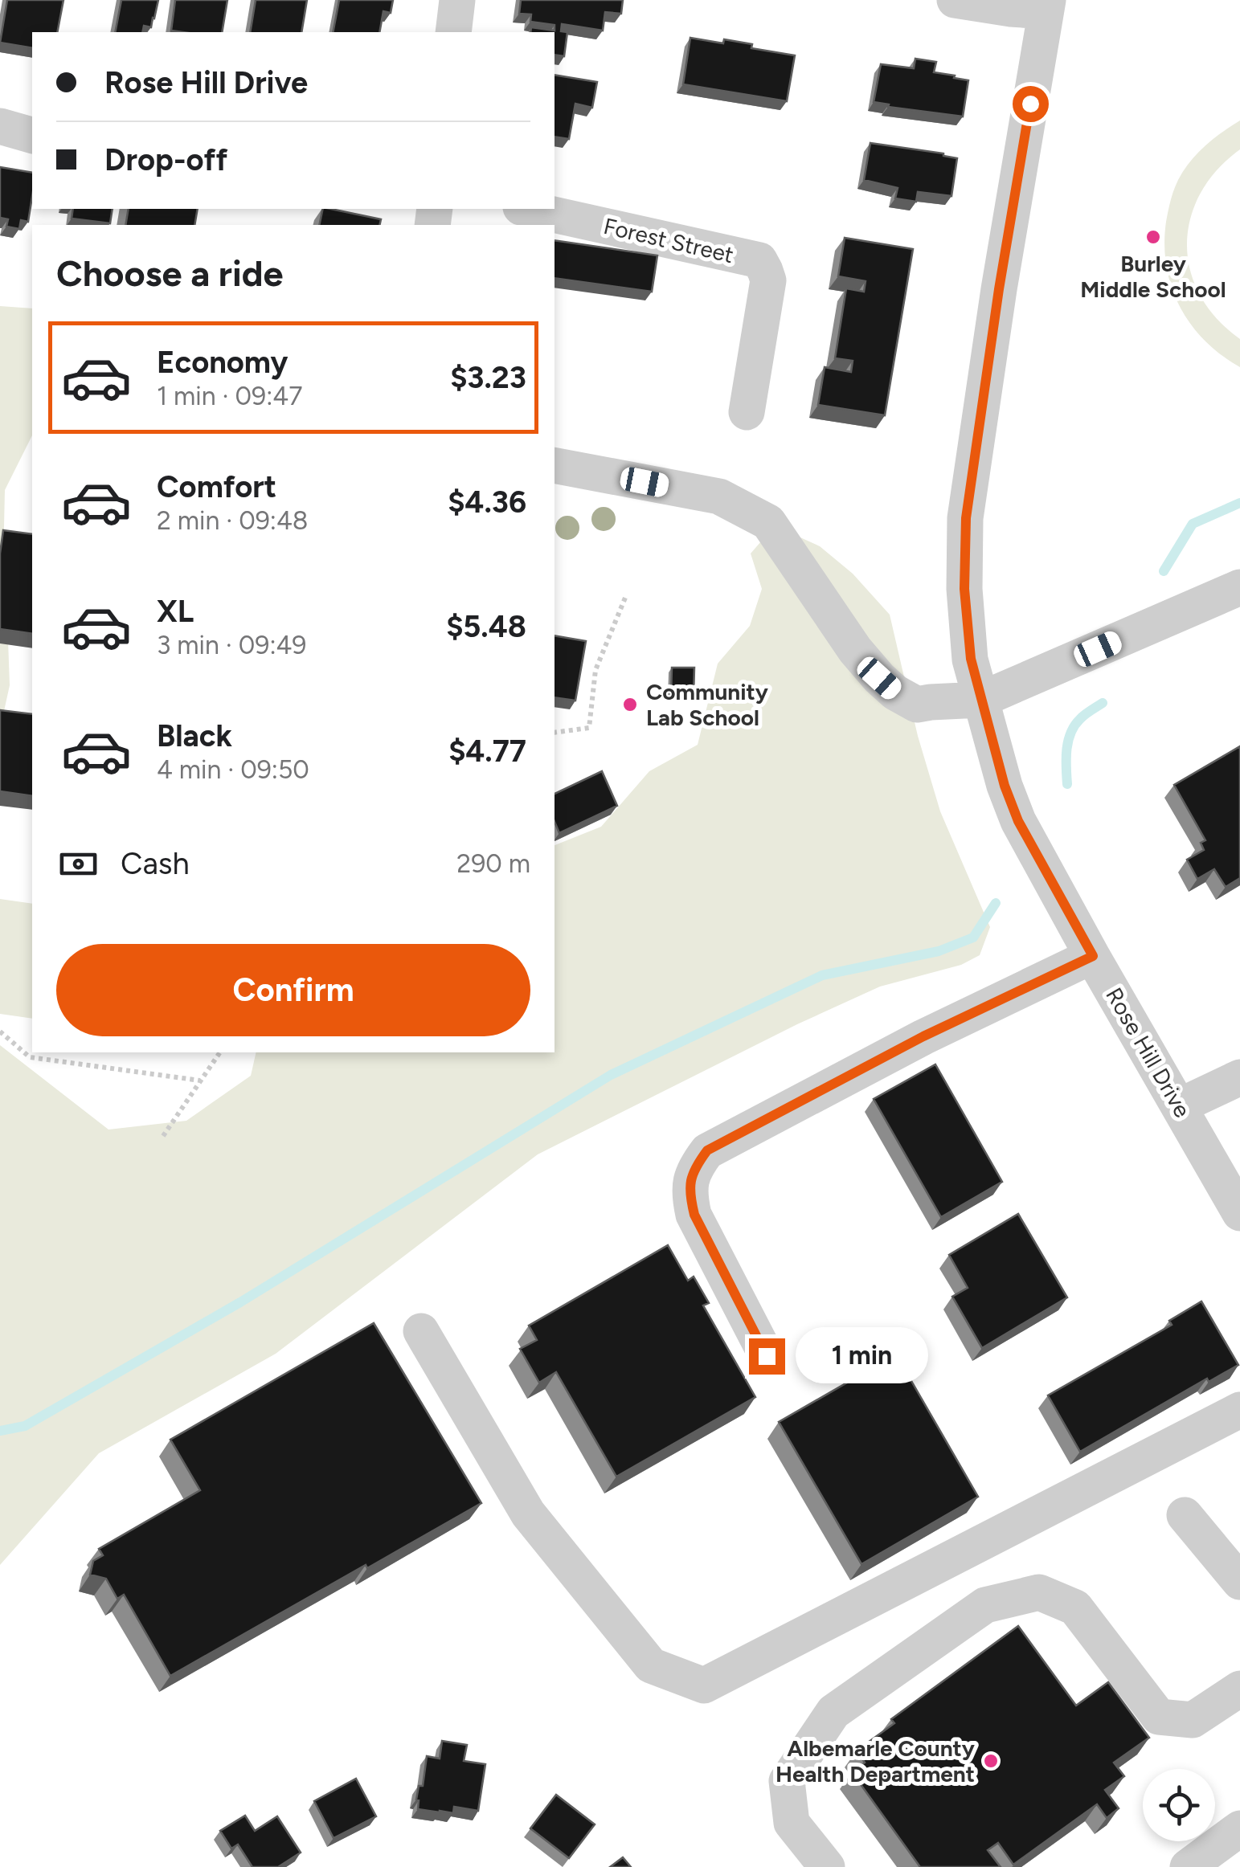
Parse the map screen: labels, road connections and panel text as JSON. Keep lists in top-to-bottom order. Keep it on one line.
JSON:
{"streets":{"street":["Forest Street","Rose Hill Drive"]},"places":["Burley Middle School","Community Lab School","Albemarle County Health Department"],"page":{"banner":["Rose Hill Drive","Drop-off"],"heading":"Choose a ride","list":[{"name":"Economy","note":"1 min · 09:47","value":"$3.23"},{"name":"Comfort","note":"2 min · 09:48","value":"$4.36"},{"name":"XL","note":"3 min · 09:49","value":"$5.48"},{"name":"Black","note":"4 min · 09:50","value":"$4.77"}],"pay":["Cash","290 m"],"buttons":"Confirm","bubble":"1 min"}}
